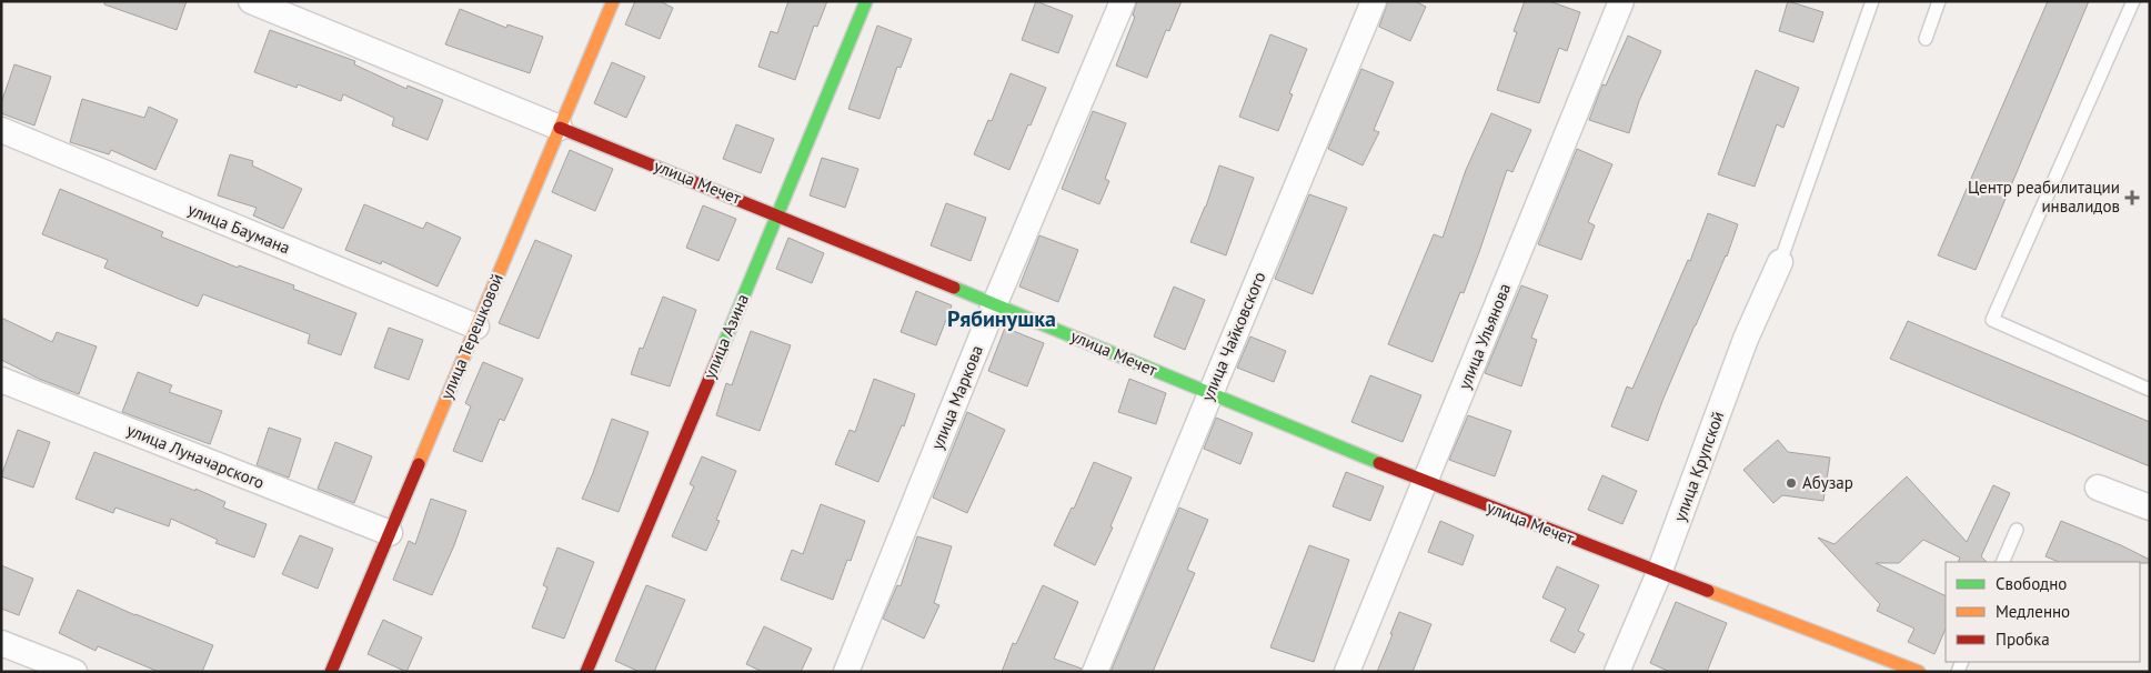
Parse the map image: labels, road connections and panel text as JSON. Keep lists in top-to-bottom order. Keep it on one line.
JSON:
{"streets":{"street":["улица Мечет","улица Баумана","улица Терешковой","улица Азина","улица Чайковского","улица Ульянова","улица Маркова","улица Луначарского","улица Крупской"]},"crossings":[["улица Мечет","улица Терешковой"],["улица Мечет","улица Азина"],["улица Мечет","улица Чайковского"],["улица Мечет","улица Ульянова"],["улица Мечет","улица Маркова"],["улица Мечет","улица Крупской"],["улица Баумана","улица Терешковой"],["улица Терешковой","улица Луначарского"]],"districts":["Рябинушка"],"places":{"health":["Центр реабилитации инвалидов"],"other":["Абузар"]},"legend":["Свободно","Медленно","Пробка"]}
